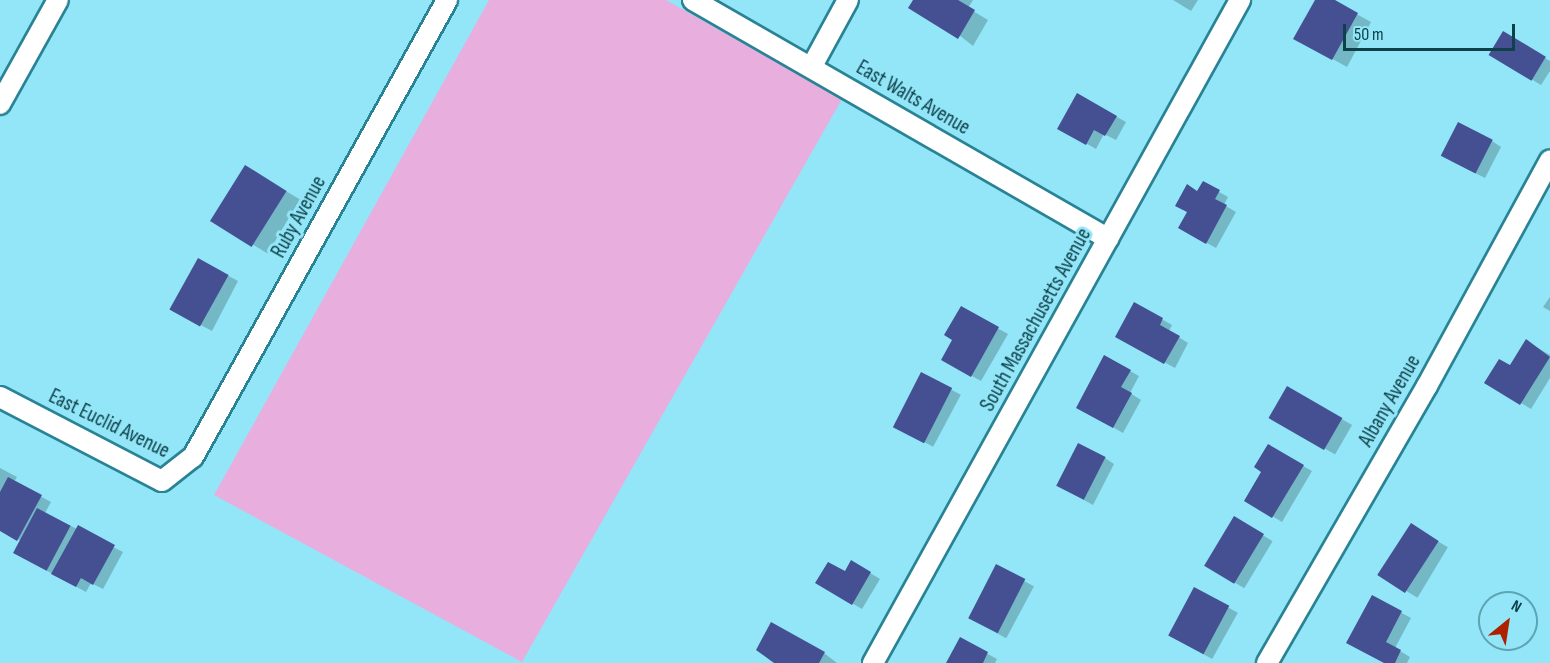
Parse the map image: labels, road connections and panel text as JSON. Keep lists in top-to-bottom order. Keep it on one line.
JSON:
{"streets":{"street":["East Walts Avenue","Ruby Avenue","South Massachusetts Avenue","Albany Avenue","East Euclid Avenue"]},"crossings":[["East Walts Avenue","South Massachusetts Avenue"],["Ruby Avenue","East Euclid Avenue"]],"scale_bar":"50 m","north":"top right"}
